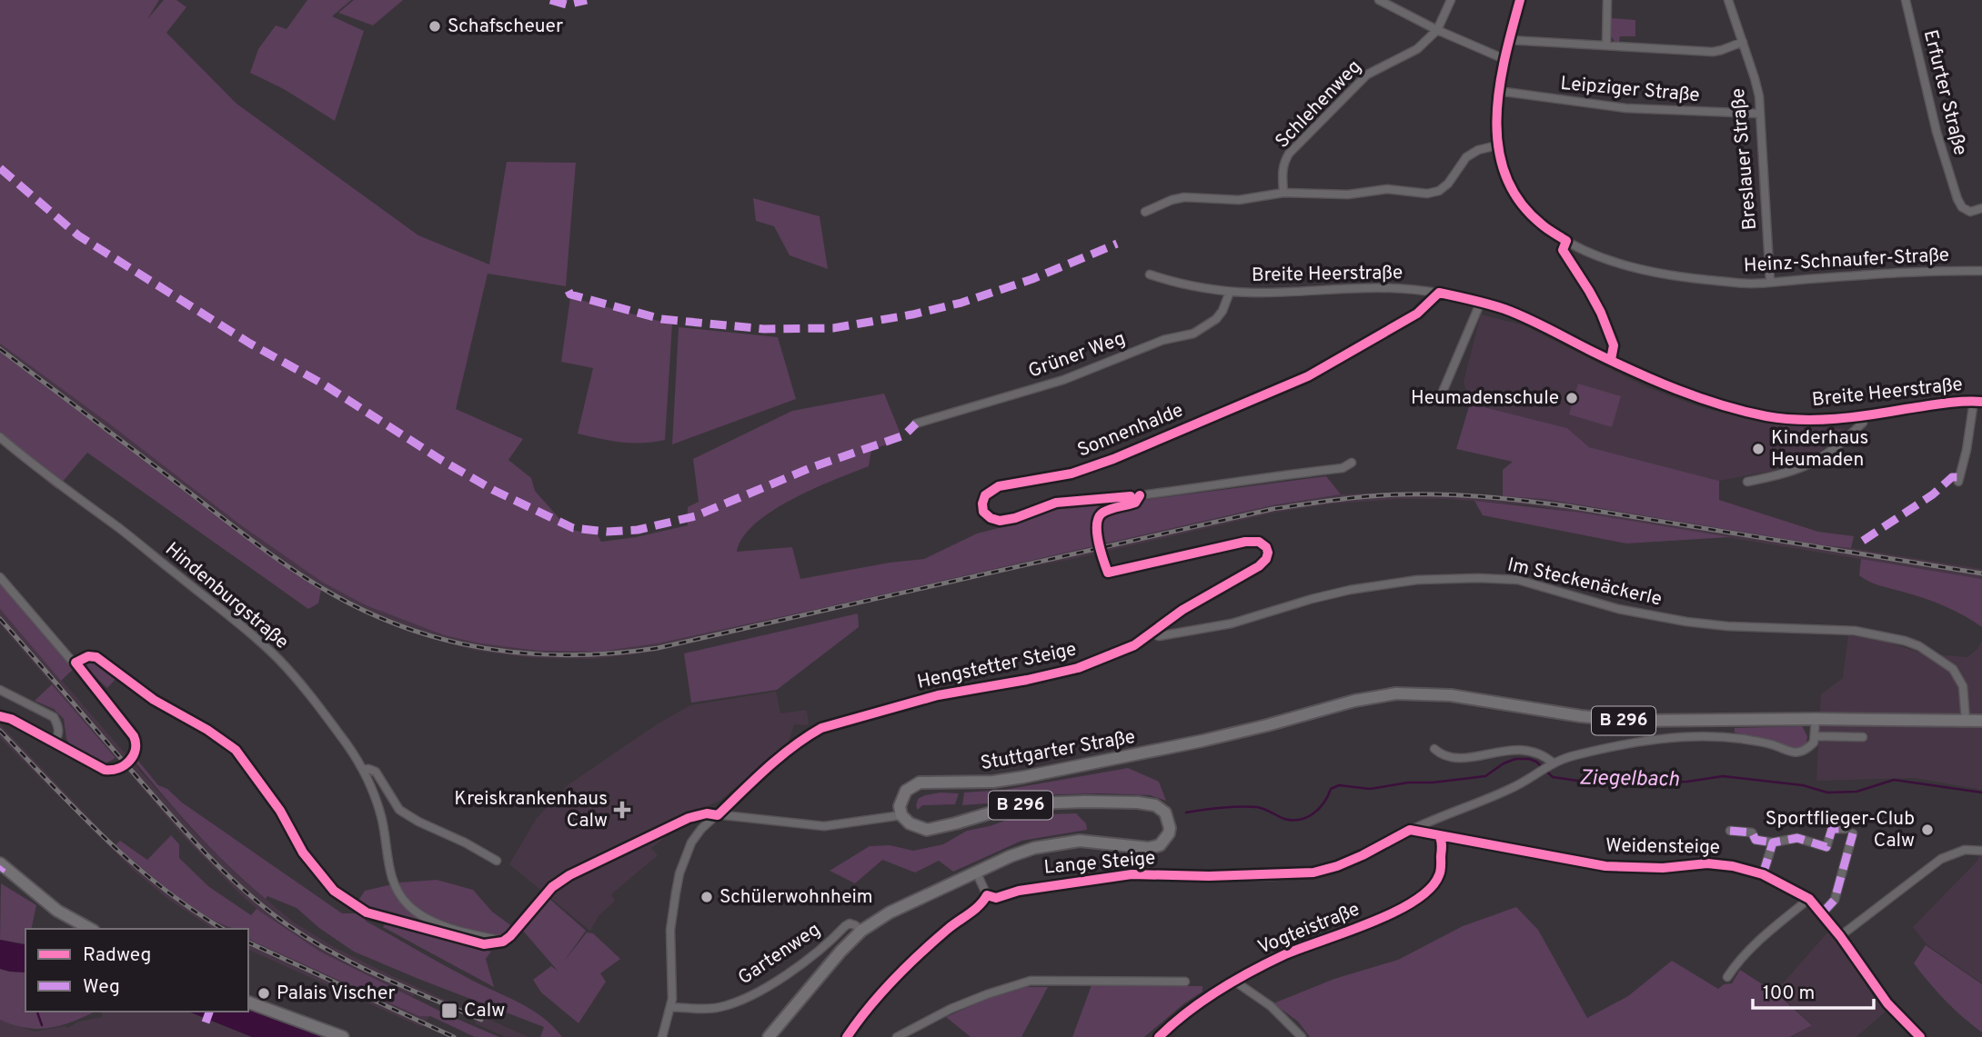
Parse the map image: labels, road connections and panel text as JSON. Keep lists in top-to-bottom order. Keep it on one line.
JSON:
{"streets":{"main road":["B 296","Stuttgarter Straße"],"street":["Leipziger Straße","Erfurter Straße","Schlehenweg","Breslauer Straße","Heinz-Schnaufer-Straße","Breite Heerstraße","Grüner Weg","Sonnenhalde","Im Steckenäckerle","Hindenburgstraße","Hengstetter Steige","Weidensteige","Lange Steige","Vogteistraße","Gartenweg"]},"crossings":[["Leipziger Straße","Breslauer Straße"],["Leipziger Straße","Heinz-Schnaufer-Straße"],["Breslauer Straße","Heinz-Schnaufer-Straße"],["Breite Heerstraße","Grüner Weg"],["Breite Heerstraße","Sonnenhalde"],["Im Steckenäckerle","Hengstetter Steige"],["Im Steckenäckerle","Stuttgarter Straße"],["Hengstetter Steige","Gartenweg"],["B 296","Stuttgarter Straße"],["B 296","Gartenweg"],["Weidensteige","Lange Steige"],["Weidensteige","Vogteistraße"]],"water":["Ziegelbach"],"places":{"other":["Schafscheuer","Heumadenschule","Kinderhaus Heumaden","Sportflieger-Club Calw","Schülerwohnheim","Palais Vischer"],"health":["Kreiskrankenhaus Calw"],"transit":["Calw"]},"legend":["Radweg","Weg"],"scale_bar":"100 m"}
